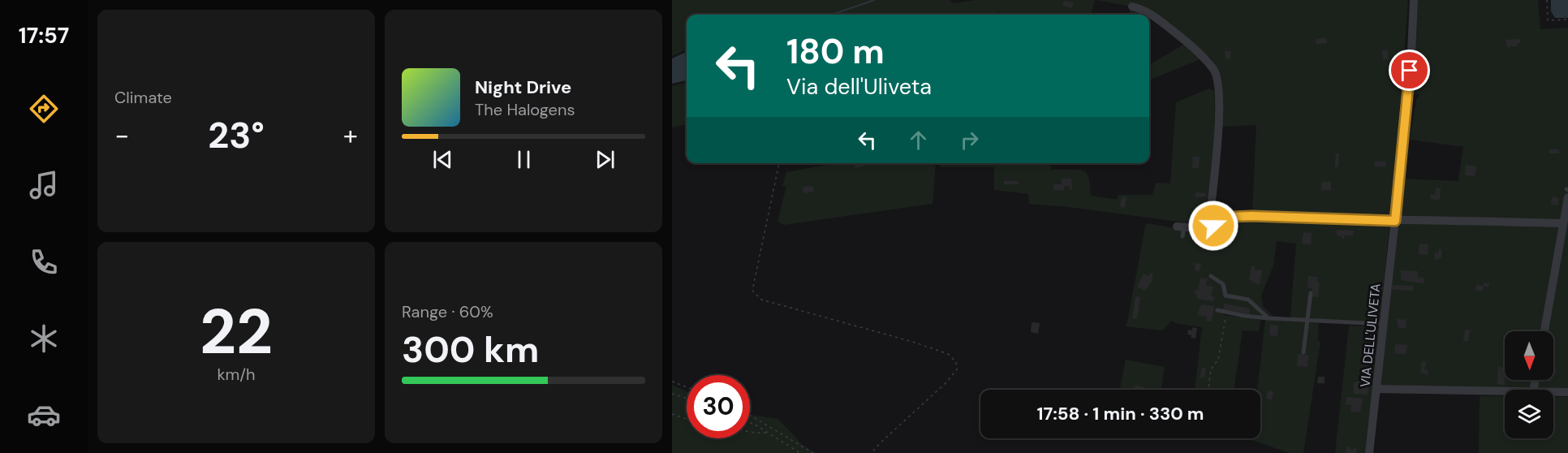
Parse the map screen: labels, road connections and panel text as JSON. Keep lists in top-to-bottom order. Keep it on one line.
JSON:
{"streets":{"street":["VIA DELL'ULIVETA"]},"north":"bottom","page":{"tabs":"17:57","tile":["Climate",["22","km/h"],["Range · 60%","300 km"]],"turn":["180 m","Via dell'Uliveta"],"song":["Night Drive","The Halogens"],"heat":["−","23°","+"],"limit":"30","trip":"17:58 · 1 min · 330 m"}}
